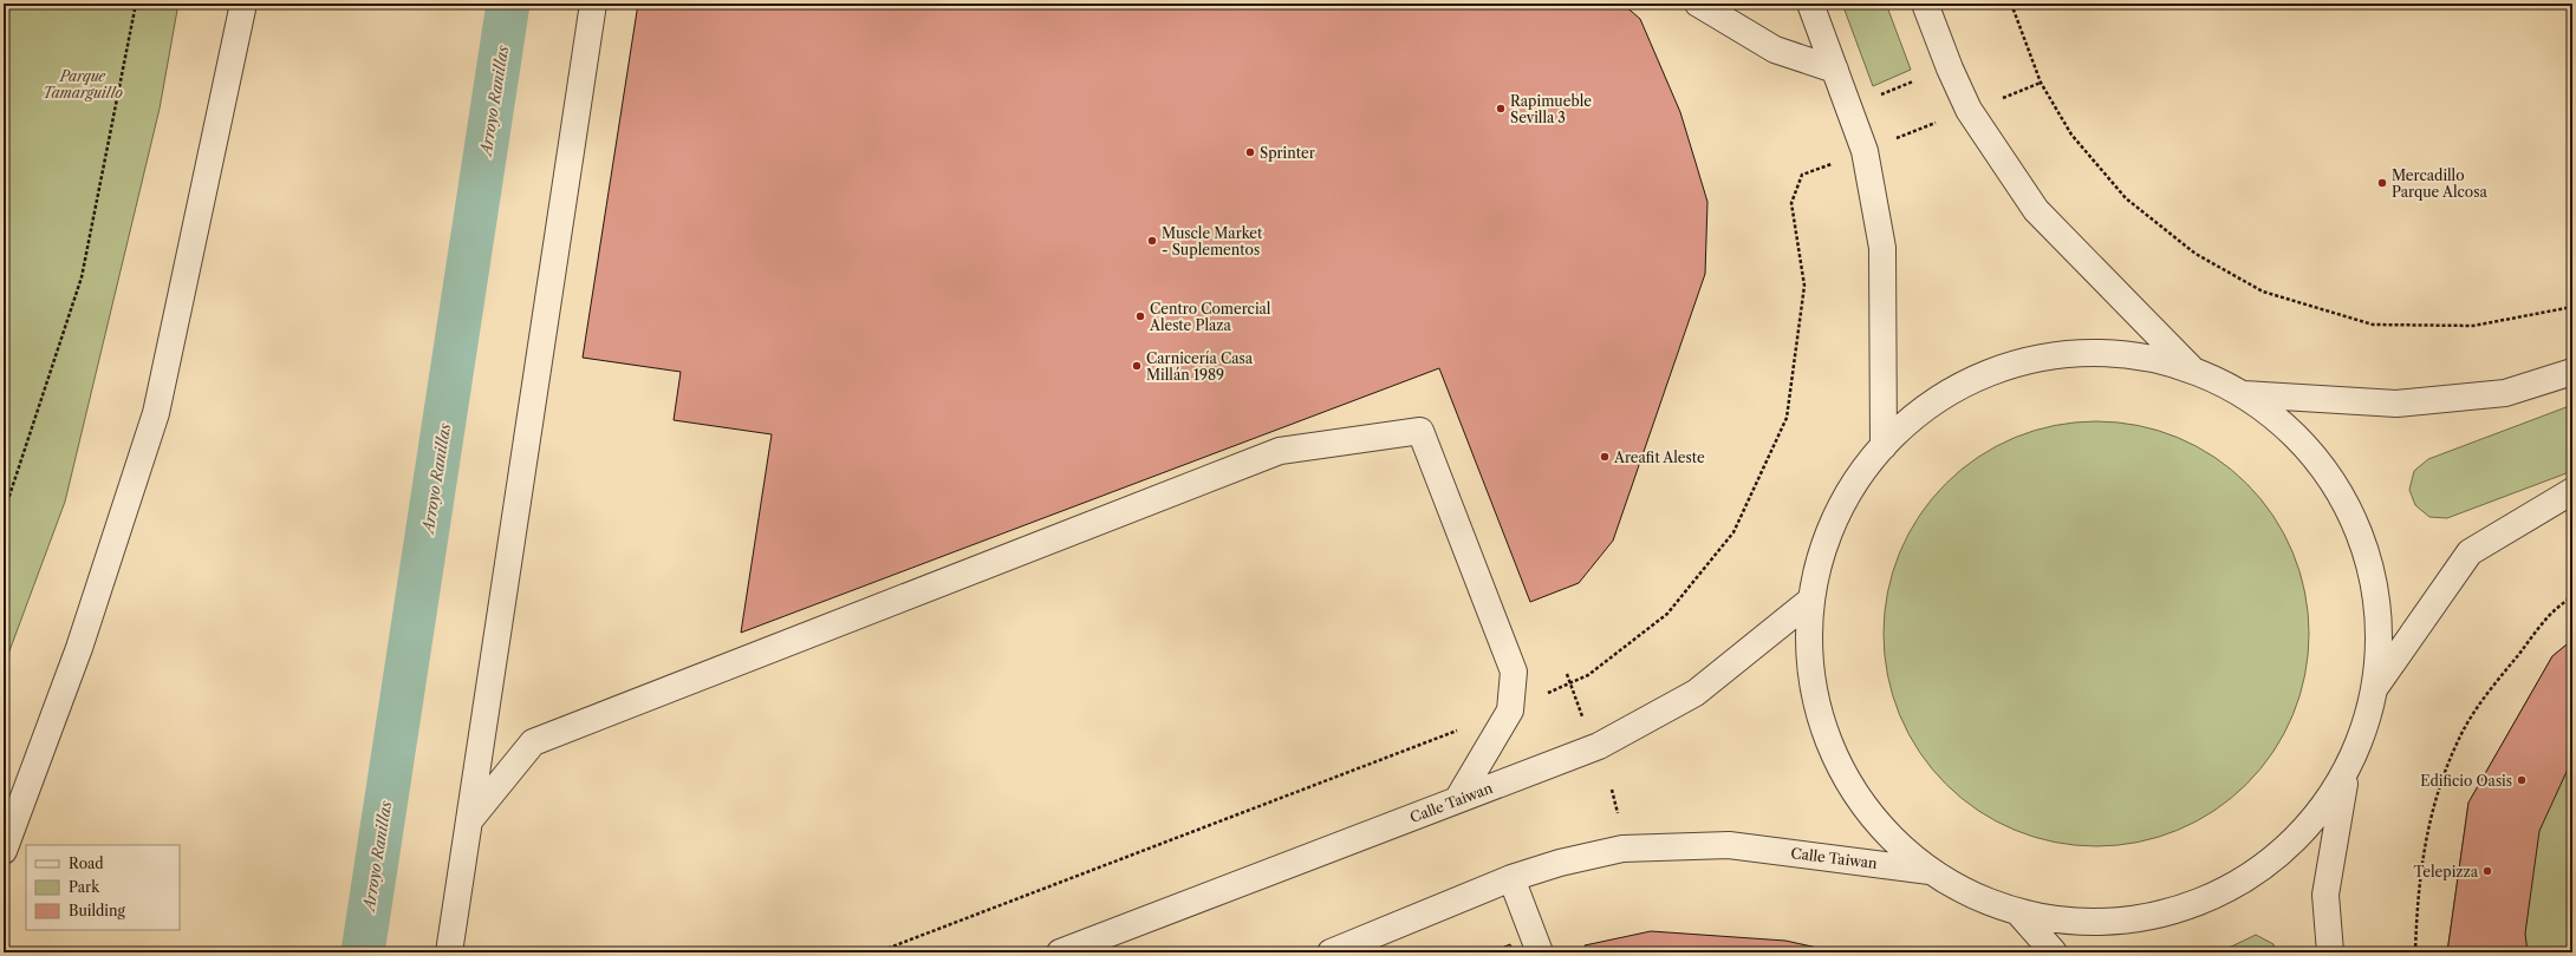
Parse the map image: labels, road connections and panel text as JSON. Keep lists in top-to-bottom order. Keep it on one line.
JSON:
{"streets":{"street":["Calle Taiwan"]},"water":["Arroyo Ranillas"],"parks":["Parque Tamarguillo"],"places":["Rapimueble Sevilla 3","Sprinter","Mercadillo Parque Alcosa","Muscle Market - Suplementos","Centro Comercial Aleste Plaza","Carnicería Casa Millán 1989","Areafit Aleste","Edificio Oasis","Telepizza"],"legend":["Road","Park","Building"]}
